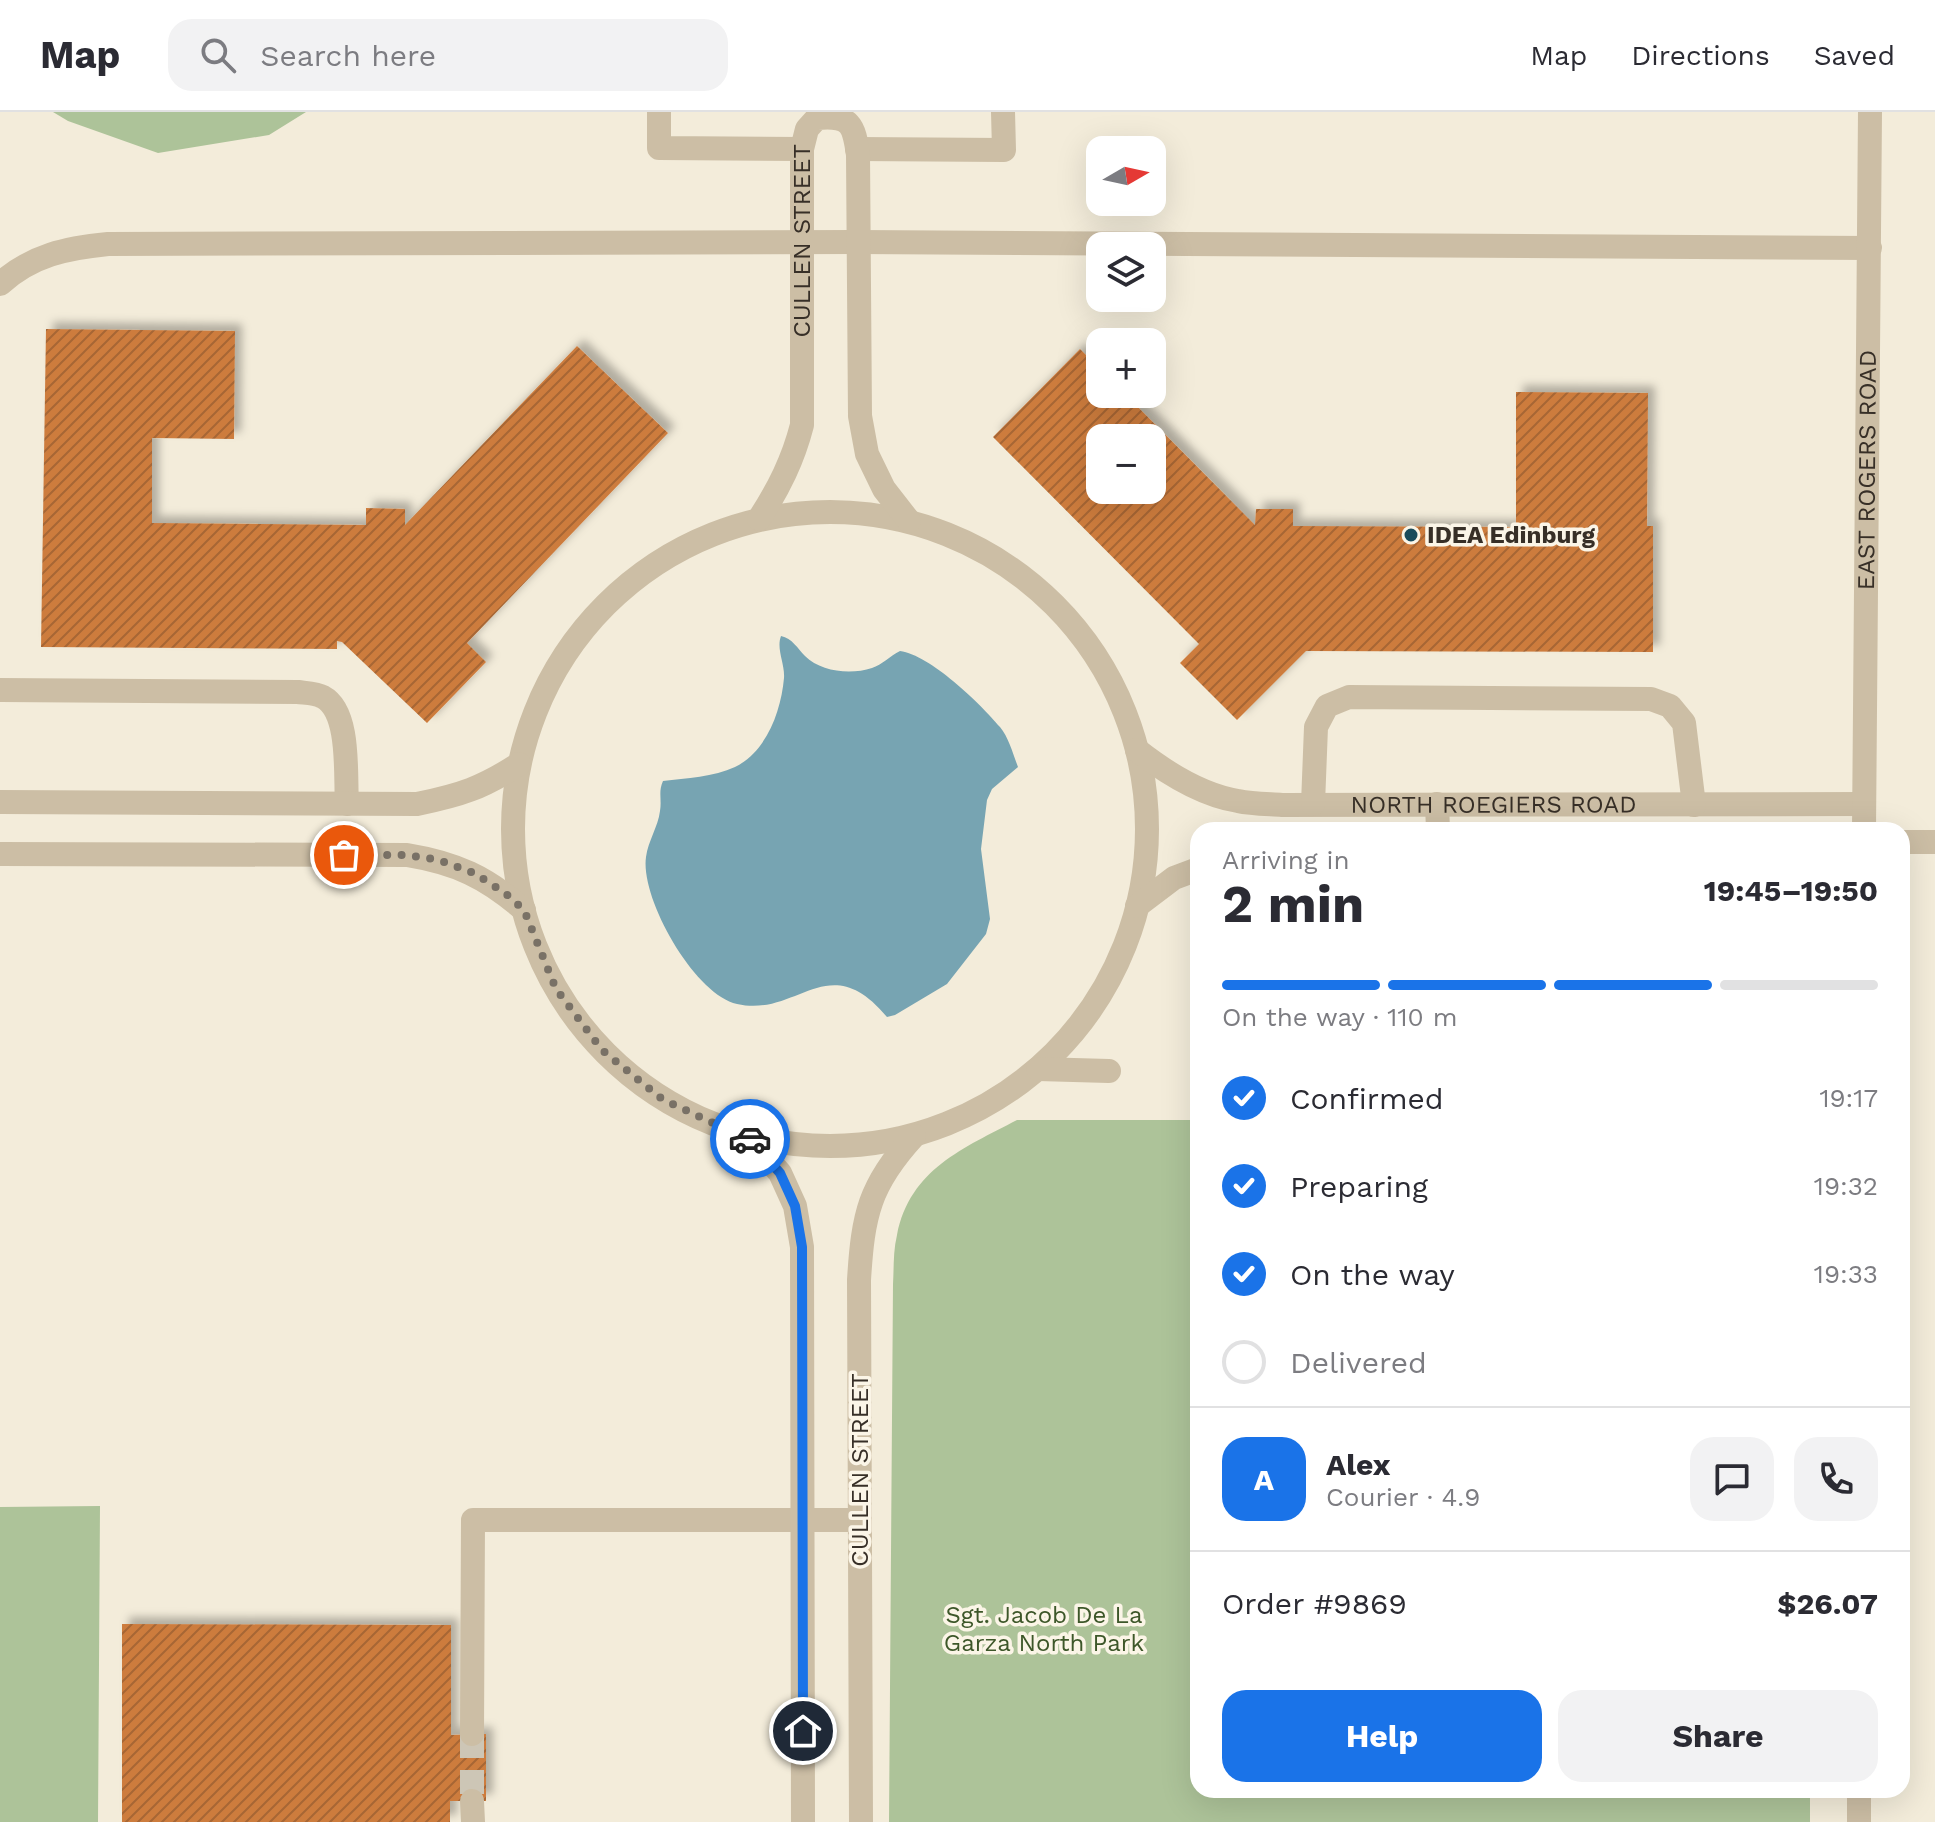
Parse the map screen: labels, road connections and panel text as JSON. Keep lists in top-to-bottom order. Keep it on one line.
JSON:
{"streets":{"street":["CULLEN STREET","EAST ROGERS ROAD","NORTH ROEGIERS ROAD"]},"crossings":[["EAST ROGERS ROAD","NORTH ROEGIERS ROAD"]],"parks":["Sgt. Jacob De La Garza North Park"],"places":["IDEA Edinburg"],"north":"right","page":{"header":"Map","search":"Search here","nav":["Map","Directions","Saved"],"map_buttons":["+","−"],"heading":["2 min","Arriving in","19:45–19:50"],"panel":["Alex","Courier · 4.9","Order #9869","$26.07"],"bar":"On the way · 110 m","list":[["Confirmed","19:17"],["Preparing","19:32"],["On the way","19:33"],"Delivered"],"round":"A","buttons":["Help","Share"]}}
